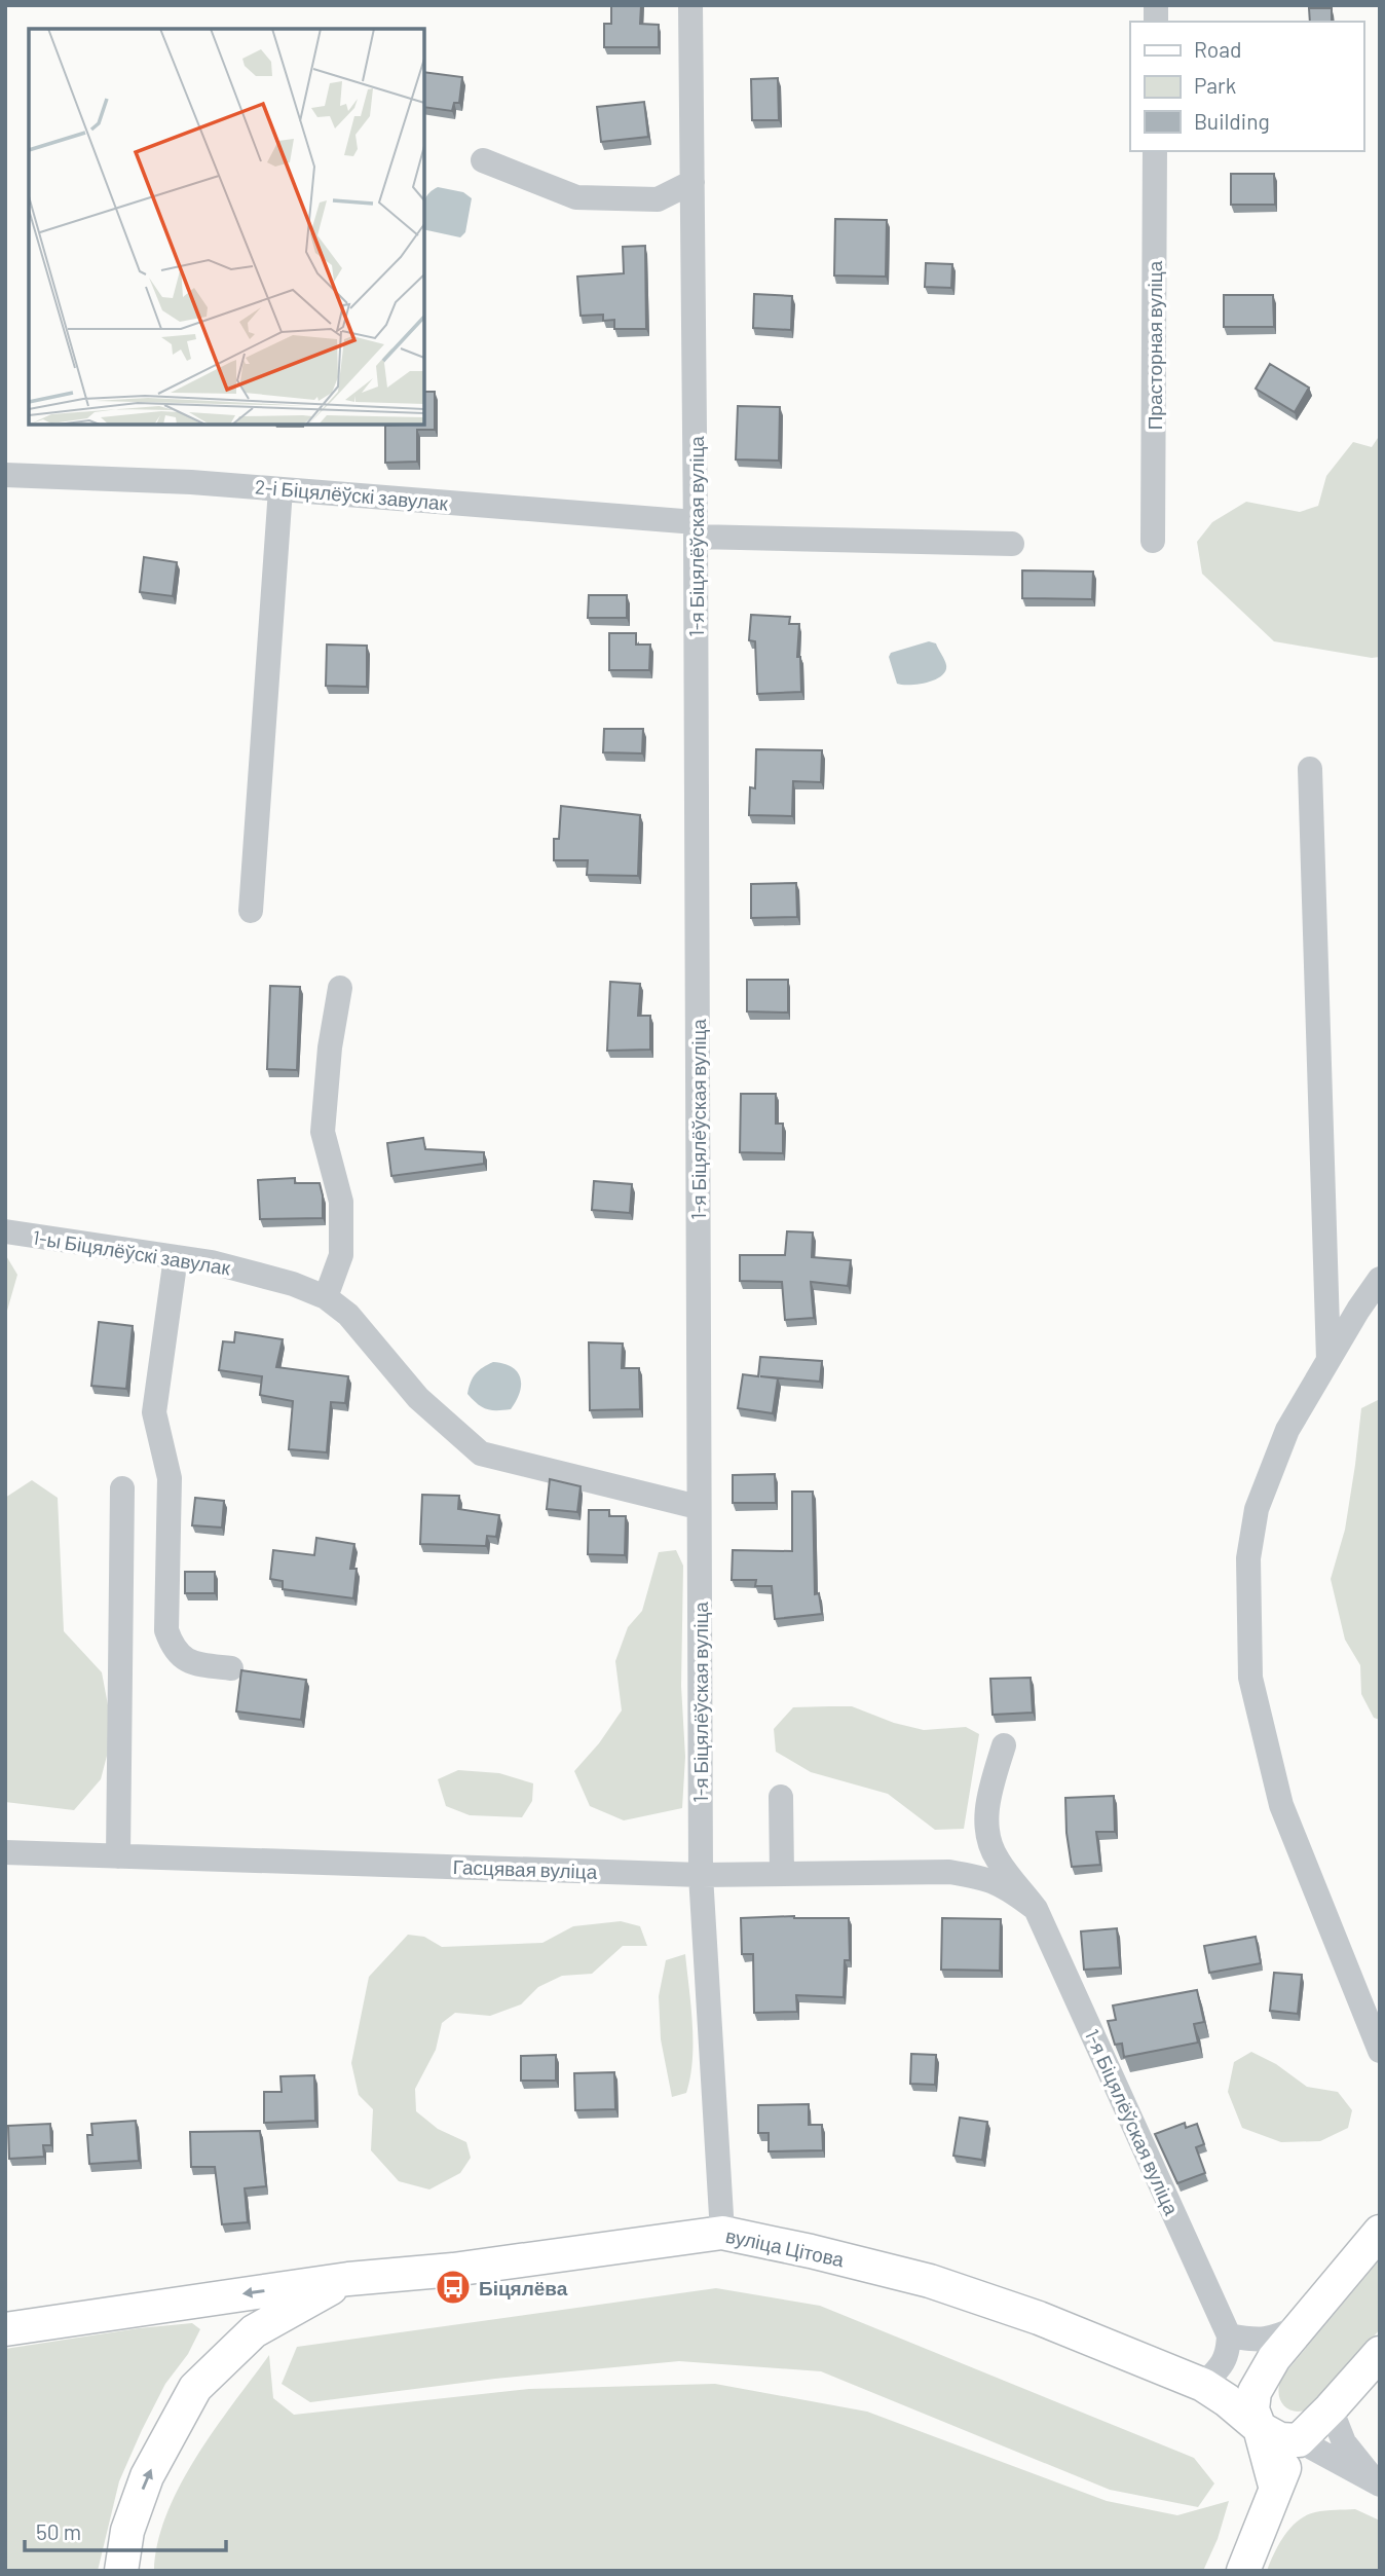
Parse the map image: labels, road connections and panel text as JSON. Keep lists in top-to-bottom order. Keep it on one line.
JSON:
{"streets":{"main road":["вуліца Цітова"],"street":["Прасторная вуліца","2-і Біцялёўскі завулак","1-я Біцялёўская вуліца","1-ы Біцялёўскі завулак","Гасцявая вуліца"]},"crossings":[["2-і Біцялёўскі завулак","1-я Біцялёўская вуліца"],["1-я Біцялёўская вуліца","1-ы Біцялёўскі завулак"],["1-я Біцялёўская вуліца","Гасцявая вуліца"],["1-я Біцялёўская вуліца","вуліца Цітова"]],"places":{"bus stop":["Біцялёва"]},"legend":["Road","Park","Building"],"scale_bar":"50 m"}
